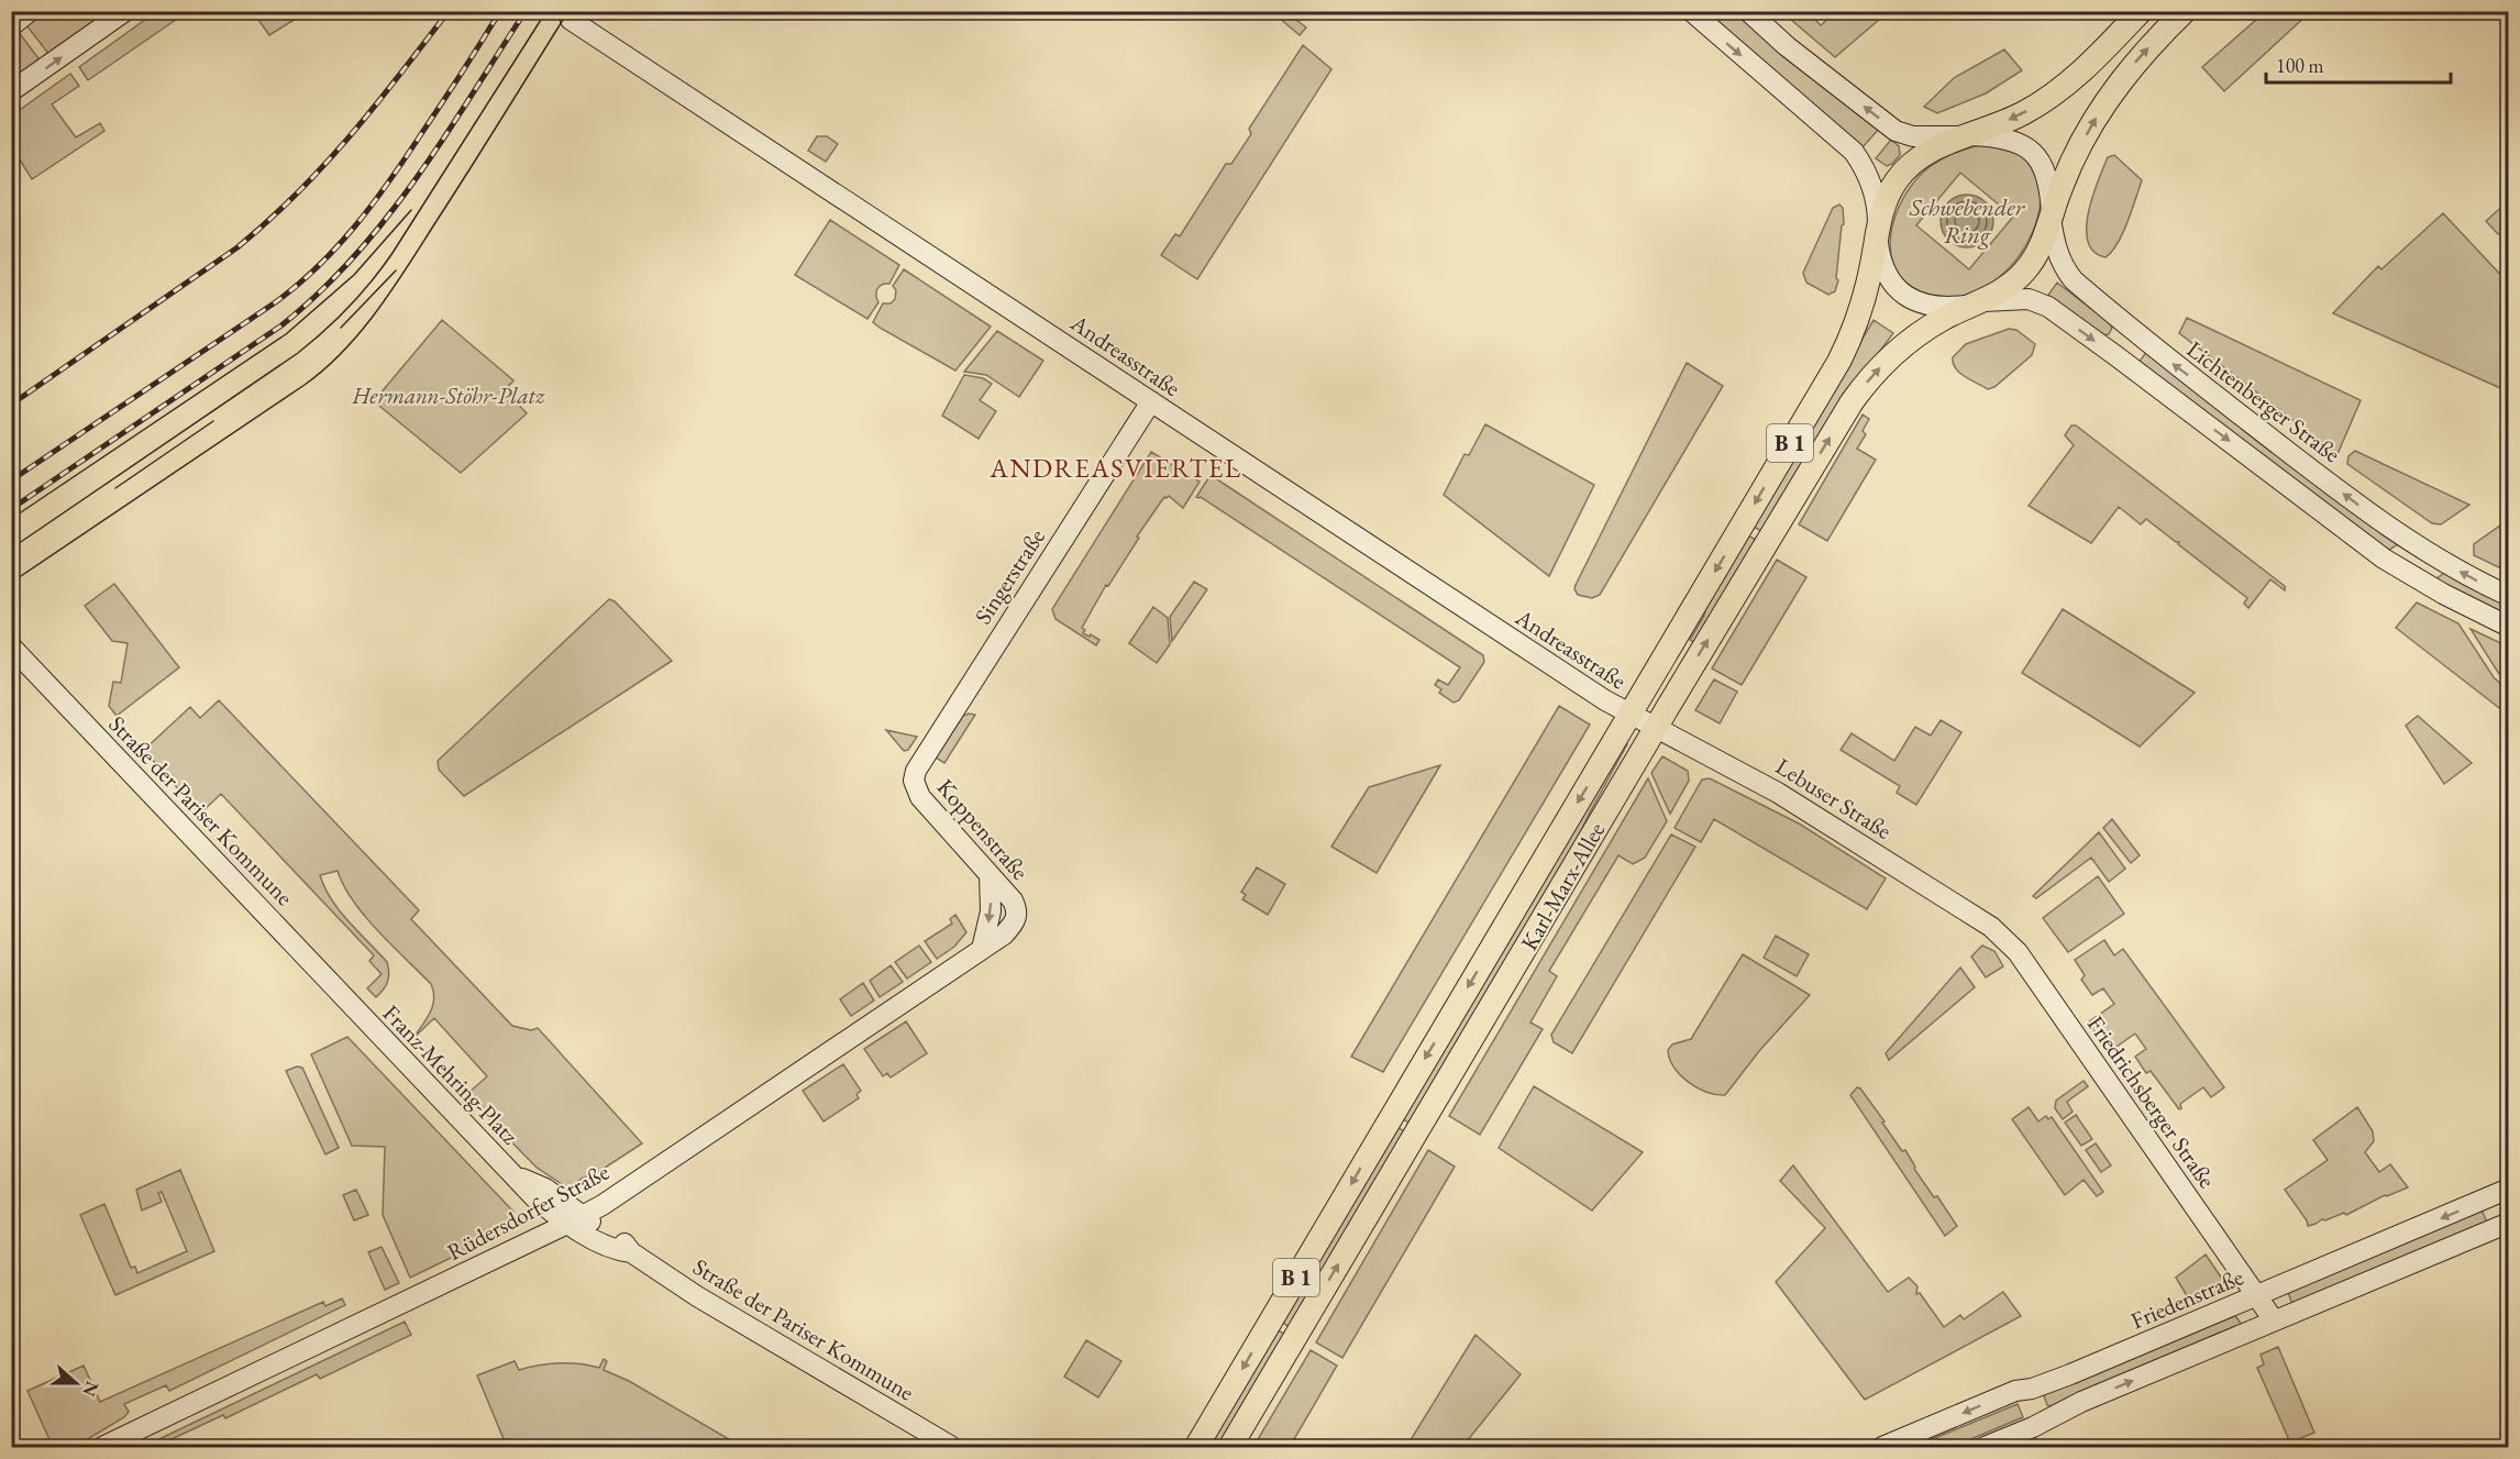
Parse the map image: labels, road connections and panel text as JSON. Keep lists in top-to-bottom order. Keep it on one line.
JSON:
{"streets":{"main road":["B 1","Karl-Marx-Allee"],"street":["Andreasstraße","Lichtenberger Straße","Singerstraße","Lebuser Straße","Straße der Pariser Kommune","Koppenstraße","Franz-Mehring-Platz","Friedrichsberger Straße","Rüdersdorfer Straße","Friedenstraße"]},"crossings":[["Andreasstraße","Singerstraße"],["Andreasstraße","Lebuser Straße"],["Andreasstraße","Karl-Marx-Allee"],["Lichtenberger Straße","B 1"],["Lichtenberger Straße","Karl-Marx-Allee"],["B 1","Karl-Marx-Allee"],["Singerstraße","Koppenstraße"],["Lebuser Straße","Karl-Marx-Allee"],["Lebuser Straße","Friedrichsberger Straße"],["Straße der Pariser Kommune","Franz-Mehring-Platz"],["Straße der Pariser Kommune","Rüdersdorfer Straße"],["Koppenstraße","Rüdersdorfer Straße"],["Franz-Mehring-Platz","Rüdersdorfer Straße"],["Friedrichsberger Straße","Friedenstraße"]],"districts":["ANDREASVIERTEL"],"water":["Schwebender Ring"],"parks":["Hermann-Stöhr-Platz"],"scale_bar":"100 m","north":"right"}
